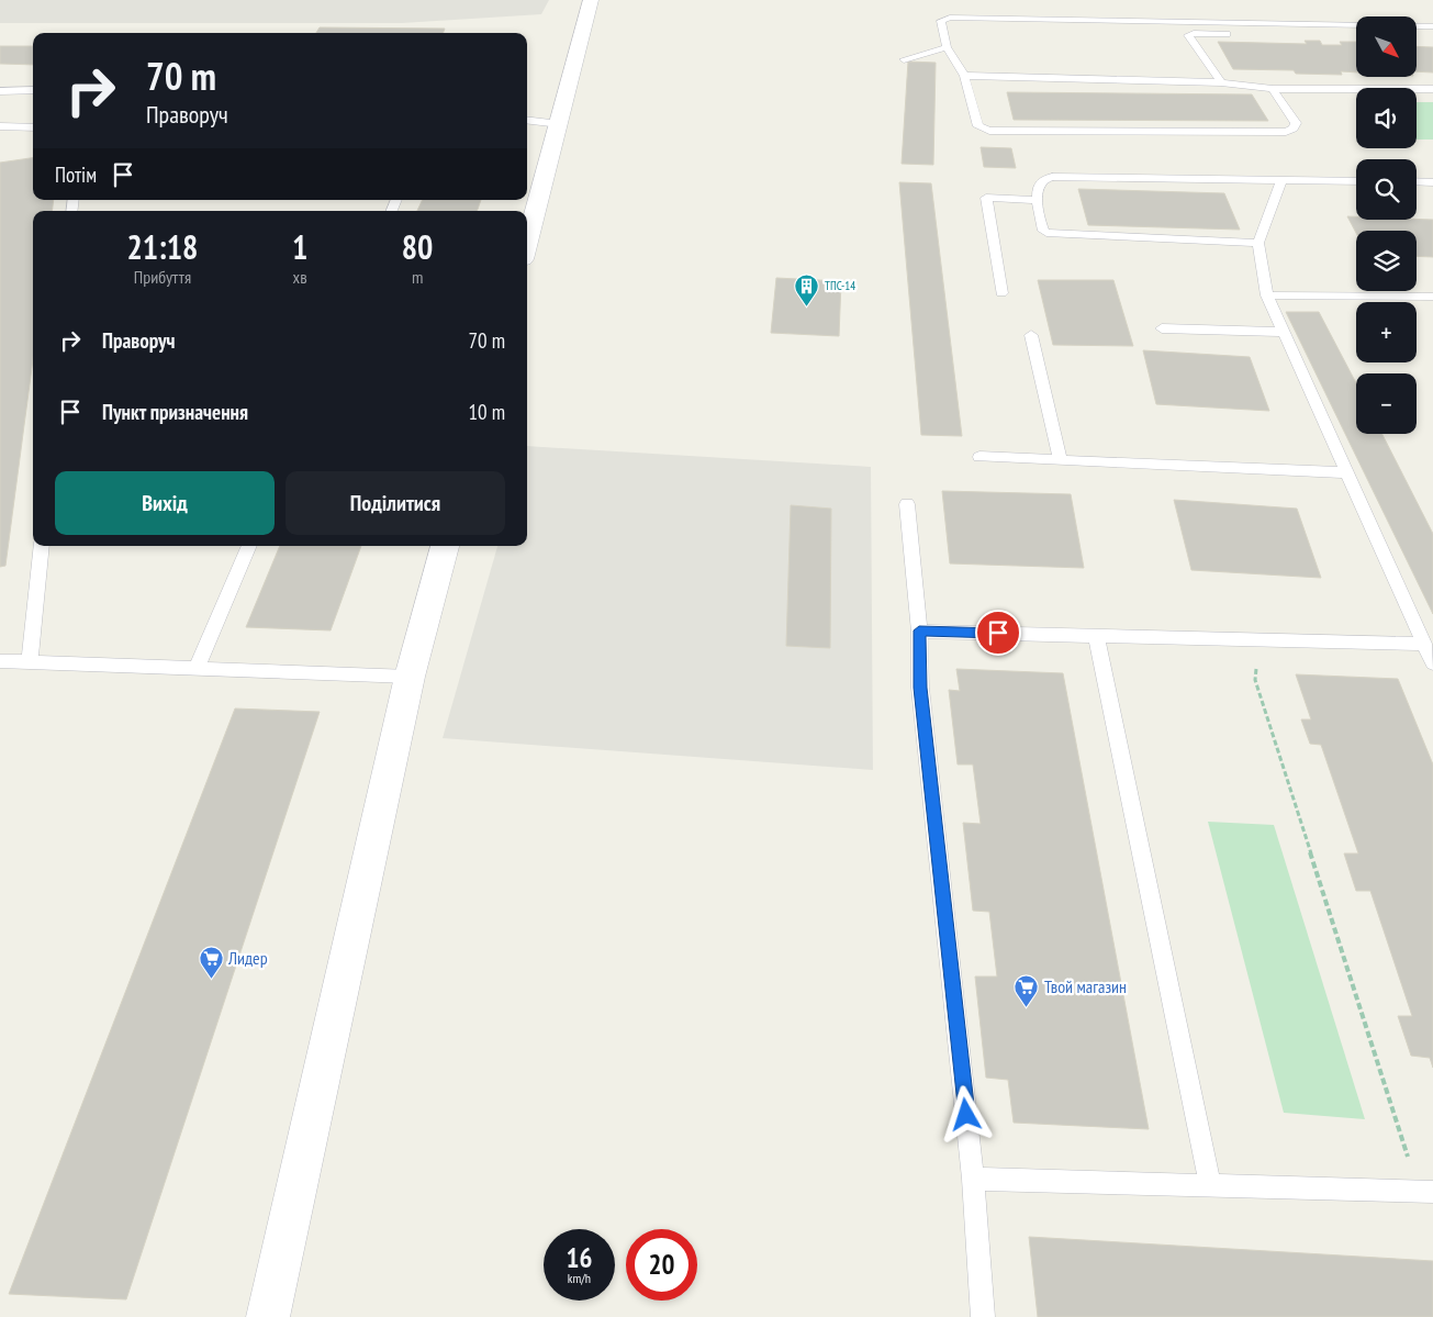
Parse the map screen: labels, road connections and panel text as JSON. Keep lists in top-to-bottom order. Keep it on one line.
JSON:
{"places":{"building":["ТПС-14"],"supermarket":["Лидер","Твой магазин"]},"north":"bottom right","page":{"map_buttons":["+","−"],"turn":["70 m","Праворуч"],"then":"Потім","eta":["21:18","Прибуття","1","хв","80","m"],"list":[{"name":"Праворуч","value":"70 m"},{"name":"Пункт призначення","value":"10 m"}],"buttons":["Вихід","Поділитися"],"speed":"16 km/h","limit":"20"}}
